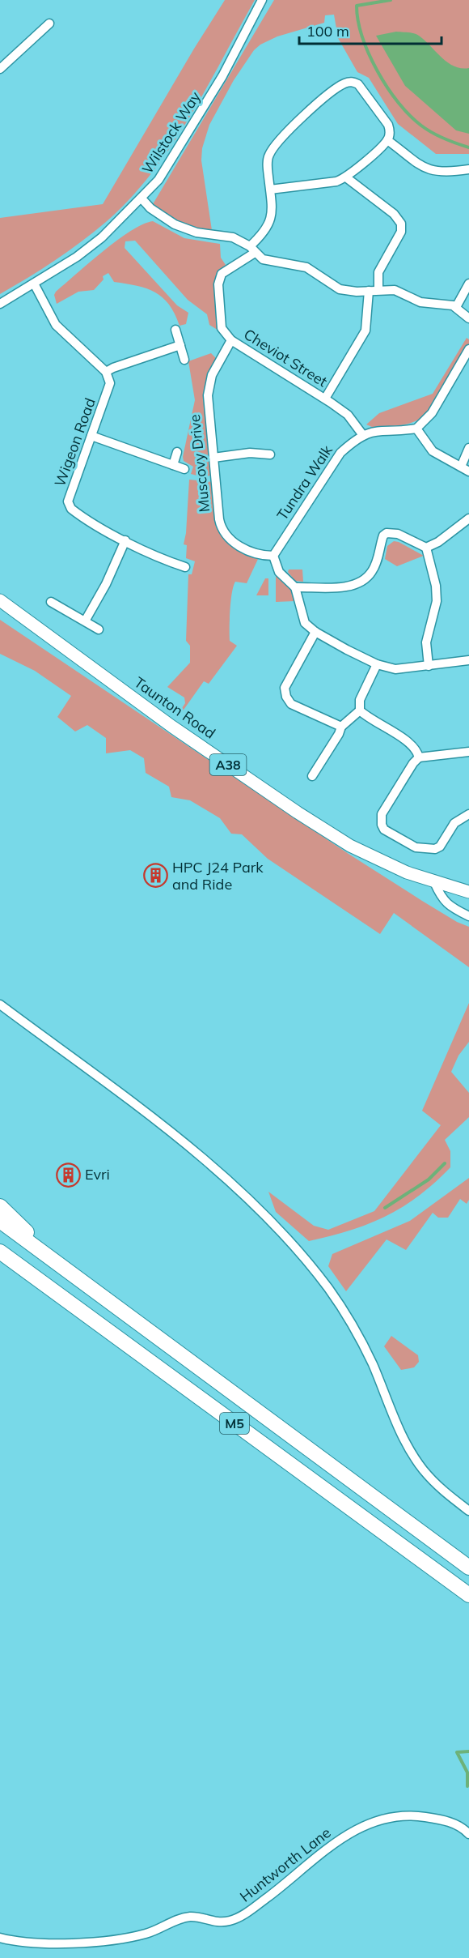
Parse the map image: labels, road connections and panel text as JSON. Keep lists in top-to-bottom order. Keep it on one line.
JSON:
{"streets":{"highway":["M5"],"main road":["Taunton Road","A38"],"street":["Wilstock Way","Cheviot Street","Wigeon Road","Muscovy Drive","Tundra Walk","Huntworth Lane"]},"crossings":[["Cheviot Street","Muscovy Drive"],["Cheviot Street","Tundra Walk"],["Muscovy Drive","Tundra Walk"]],"places":{"building":["HPC J24 Park and Ride","Evri"]},"scale_bar":"100 m"}
